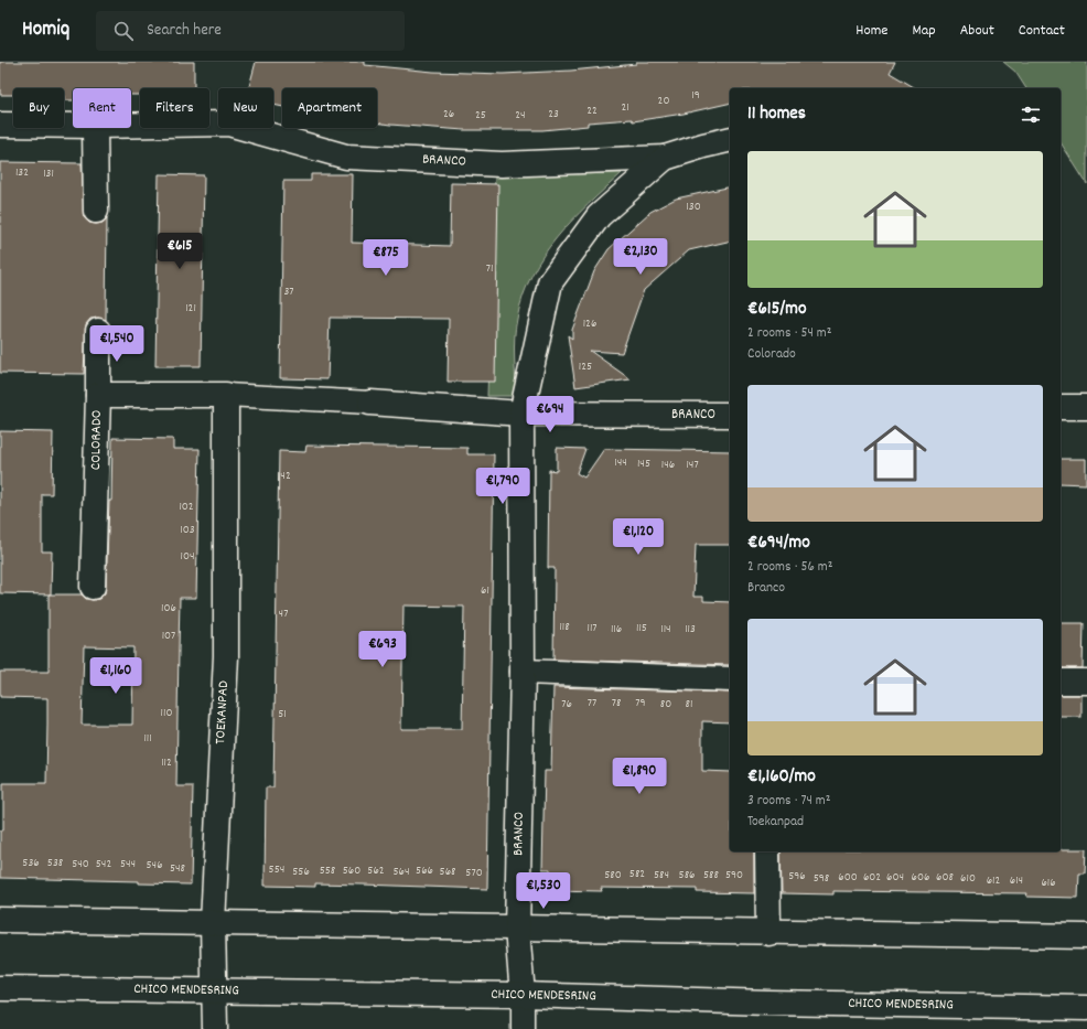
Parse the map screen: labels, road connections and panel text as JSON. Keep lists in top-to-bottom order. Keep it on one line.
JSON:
{"streets":{"street":["BRANCO","COLORADO","TOEKANPAD","CHICO MENDESRING"]},"crossings":[["BRANCO","COLORADO"],["BRANCO","TOEKANPAD"],["BRANCO","CHICO MENDESRING"],["COLORADO","TOEKANPAD"],["TOEKANPAD","CHICO MENDESRING"]],"house_numbers":["19","20","21","22","26","23","25","24","132","131","130","71","37","121","126","125","144","145","146","147","42","102","103","104","61","106","47","118","117","115","116","114","113","107","77","78","79","76","80","81","110","51","111","112","536","538","540","542","544","546","548","554","558","560","562","566","556","564","568","570","582","580","584","586","588","590","596","600","602","604","606","608","598","610","612","614","616"],"page":{"header":"Homiq","search":"Search here","nav":["Home","Map","About","Contact"],"chip":["Buy","Rent","Filters","New","Apartment"],"heading":"11 homes","list":[{"name":"€615/mo","note":"2 rooms · 54 m² · Colorado"},{"name":"€694/mo","note":"2 rooms · 56 m² · Branco"},{"name":"€1,160/mo","note":"3 rooms · 74 m² · Toekanpad"}],"price":["€615","€2,130","€875","€1,540","€694","€1,790","€1,120","€693","€1,160","€1,890","€1,530"]}}
